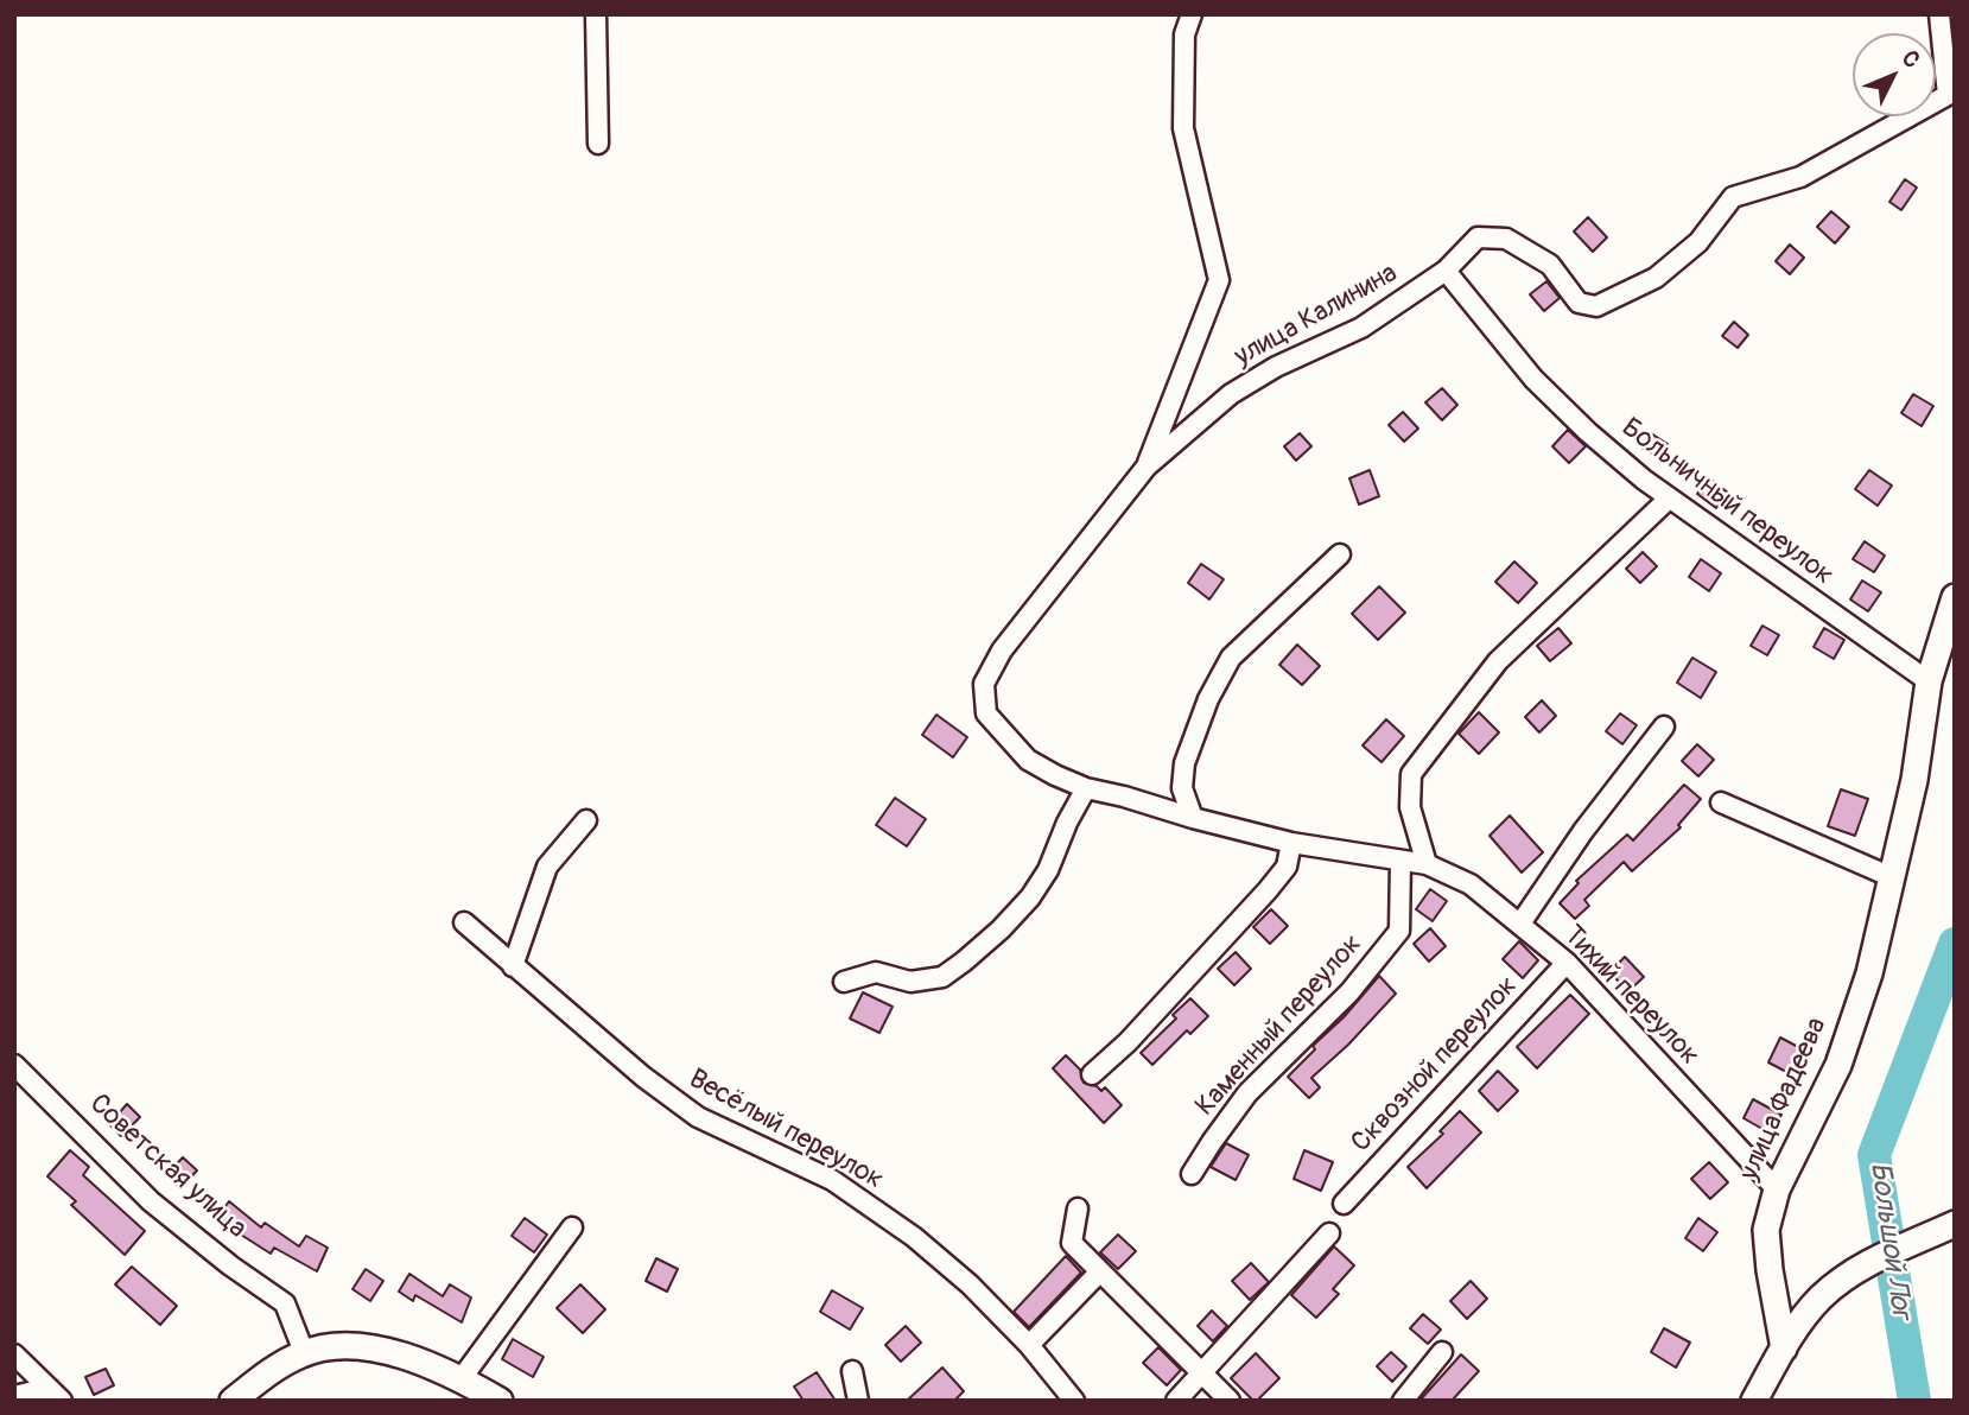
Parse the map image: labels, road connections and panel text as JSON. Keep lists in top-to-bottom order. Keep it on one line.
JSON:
{"streets":{"street":["улица Калинина","Больничный переулок","Тихий переулок","Каменный переулок","Сквозной переулок","улица Фадеева","Весёлый переулок","Советская улица"]},"crossings":[["улица Калинина","Больничный переулок"],["улица Калинина","Тихий переулок"],["Больничный переулок","улица Фадеева"],["Тихий переулок","Каменный переулок"],["Тихий переулок","Сквозной переулок"],["Тихий переулок","улица Фадеева"]],"water":["Большой Лог"],"north":"top right"}
